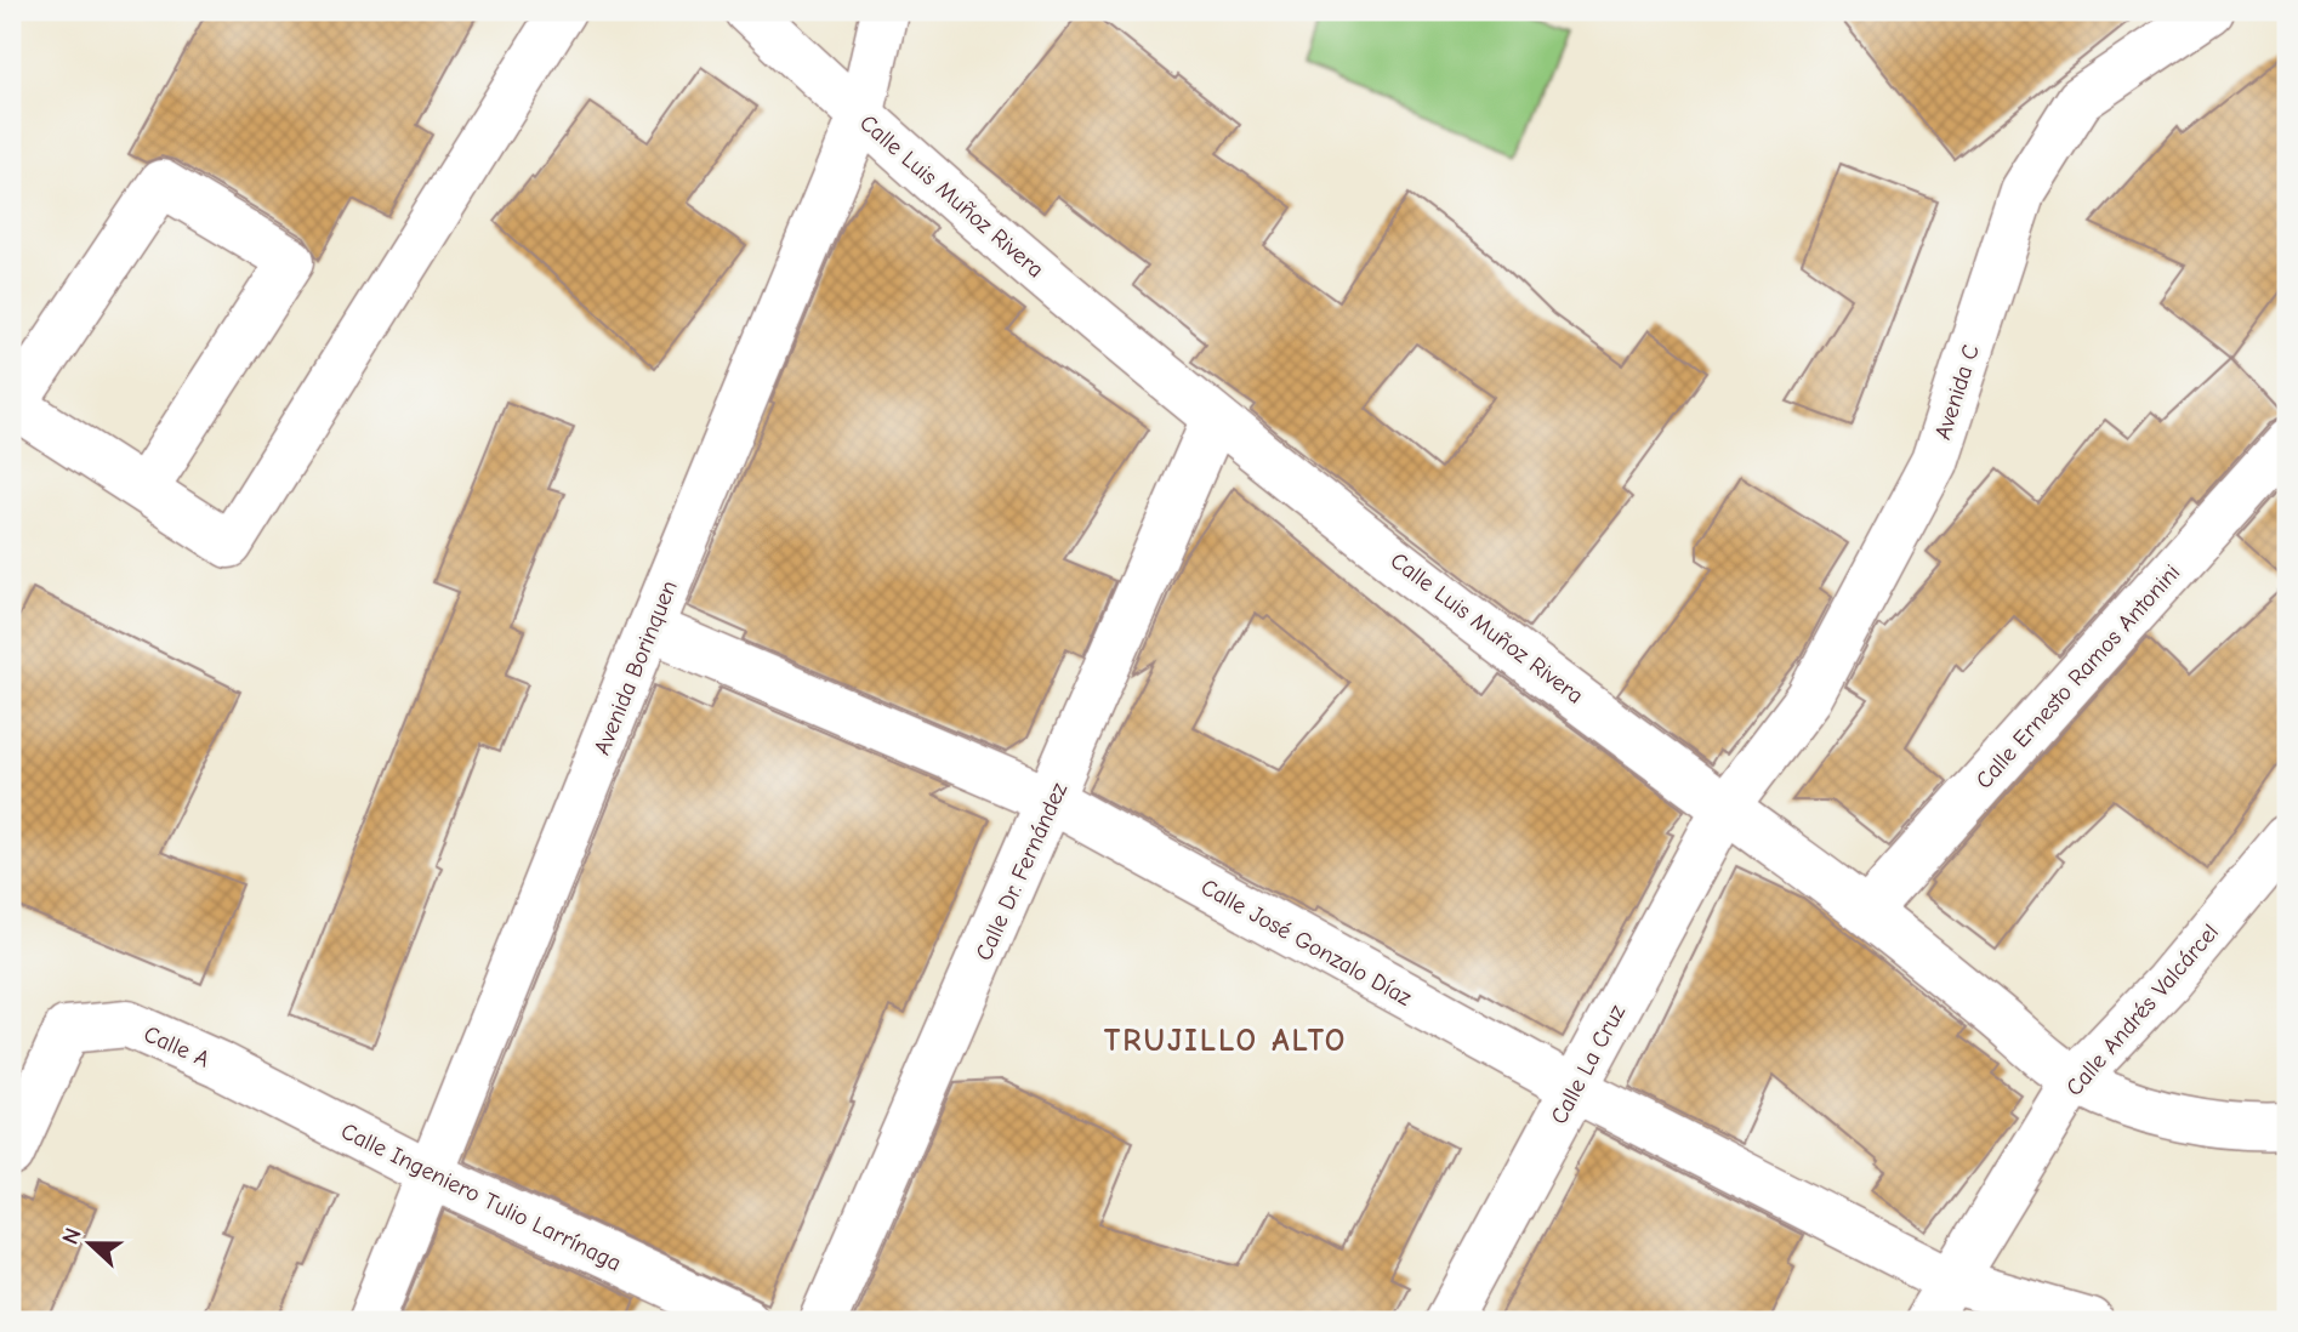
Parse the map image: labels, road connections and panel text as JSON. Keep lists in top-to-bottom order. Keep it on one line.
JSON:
{"streets":{"street":["Calle Luis Muñoz Rivera","Avenida C","Avenida Borinquen","Calle Ernesto Ramos Antonini","Calle Dr. Fernández","Calle José Gonzalo Díaz","Calle Andrés Valcárcel","Calle A","Calle La Cruz","Calle Ingeniero Tulio Larrínaga"]},"crossings":[["Calle Luis Muñoz Rivera","Avenida C"],["Calle Luis Muñoz Rivera","Avenida Borinquen"],["Calle Luis Muñoz Rivera","Calle Ernesto Ramos Antonini"],["Calle Luis Muñoz Rivera","Calle Dr. Fernández"],["Calle Luis Muñoz Rivera","Calle Andrés Valcárcel"],["Calle Luis Muñoz Rivera","Calle La Cruz"],["Avenida C","Calle La Cruz"],["Avenida Borinquen","Calle José Gonzalo Díaz"],["Avenida Borinquen","Calle Ingeniero Tulio Larrínaga"],["Calle Dr. Fernández","Calle José Gonzalo Díaz"],["Calle José Gonzalo Díaz","Calle Andrés Valcárcel"],["Calle José Gonzalo Díaz","Calle La Cruz"],["Calle A","Calle Ingeniero Tulio Larrínaga"]],"districts":["TRUJILLO ALTO"],"north":"left"}
